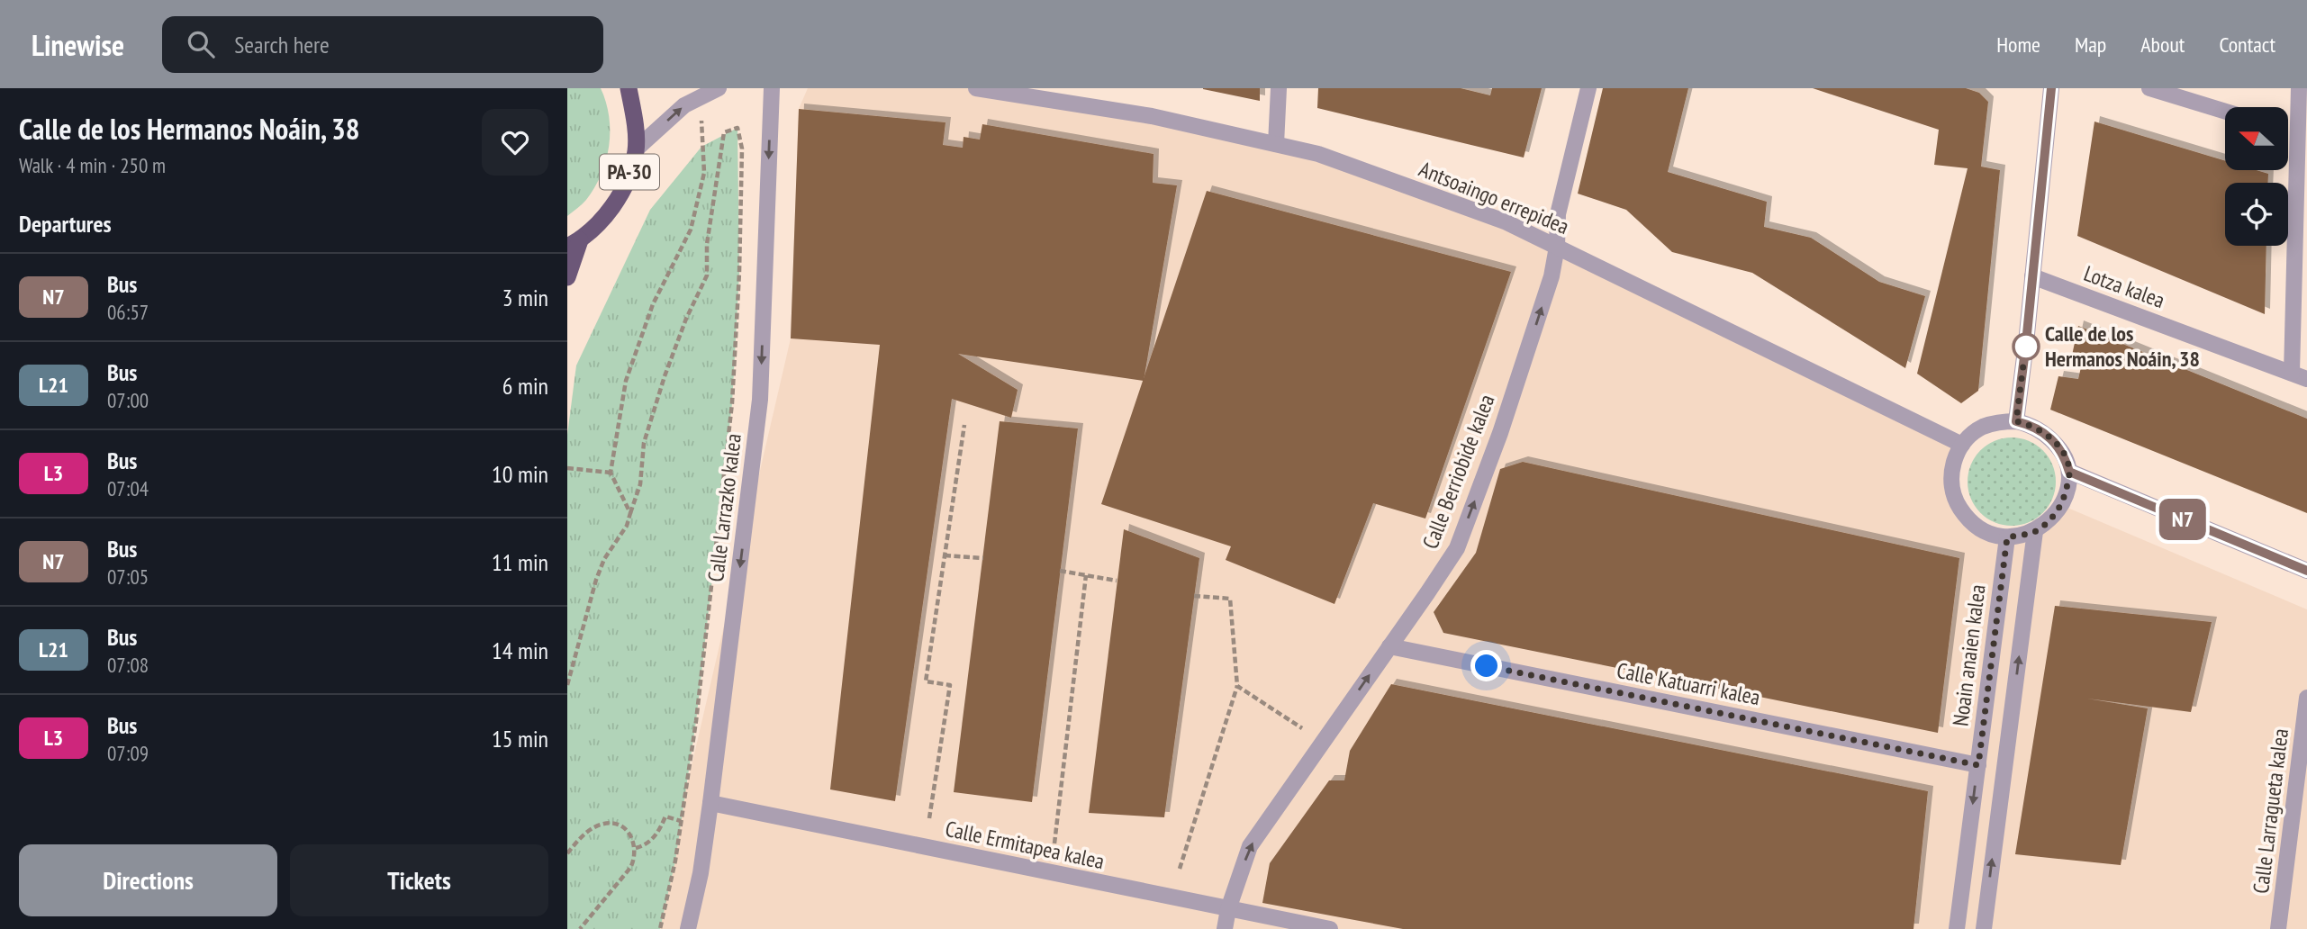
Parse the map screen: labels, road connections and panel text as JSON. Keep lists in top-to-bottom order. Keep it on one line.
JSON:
{"streets":{"highway":["PA-30"],"street":["Antsoaingo errepidea","Lotza kalea","Calle Berriobide kalea","Calle Larrazko kalea","Noain anaien kalea","Calle Katuarri kalea","Calle Larragueta kalea","Calle Ermitapea kalea"]},"crossings":[["Antsoaingo errepidea","Calle Berriobide kalea"],["Antsoaingo errepidea","Noain anaien kalea"],["Calle Berriobide kalea","Calle Katuarri kalea"],["Calle Berriobide kalea","Calle Ermitapea kalea"],["Calle Larrazko kalea","Calle Ermitapea kalea"],["Noain anaien kalea","Calle Katuarri kalea"]],"one_way":["Calle Berriobide kalea","Calle Larrazko kalea"],"places":["Calle de los Hermanos Noáin, 38"],"lines":["bus line N7"],"north":"left","page":{"header":"Linewise","search":"Search here","nav":["Home","Map","About","Contact"],"heading":[["Calle de los Hermanos Noáin, 38","Walk · 4 min · 250 m"],"Departures"],"on_map":"N7","list":[{"mark":"N7","name":"Bus","note":"06:57","value":"3 min"},{"mark":"L21","name":"Bus","note":"07:00","value":"6 min"},{"mark":"L3","name":"Bus","note":"07:04","value":"10 min"},{"mark":"N7","name":"Bus","note":"07:05","value":"11 min"},{"mark":"L21","name":"Bus","note":"07:08","value":"14 min"},{"mark":"L3","name":"Bus","note":"07:09","value":"15 min"}],"buttons":["Directions","Tickets"]}}
